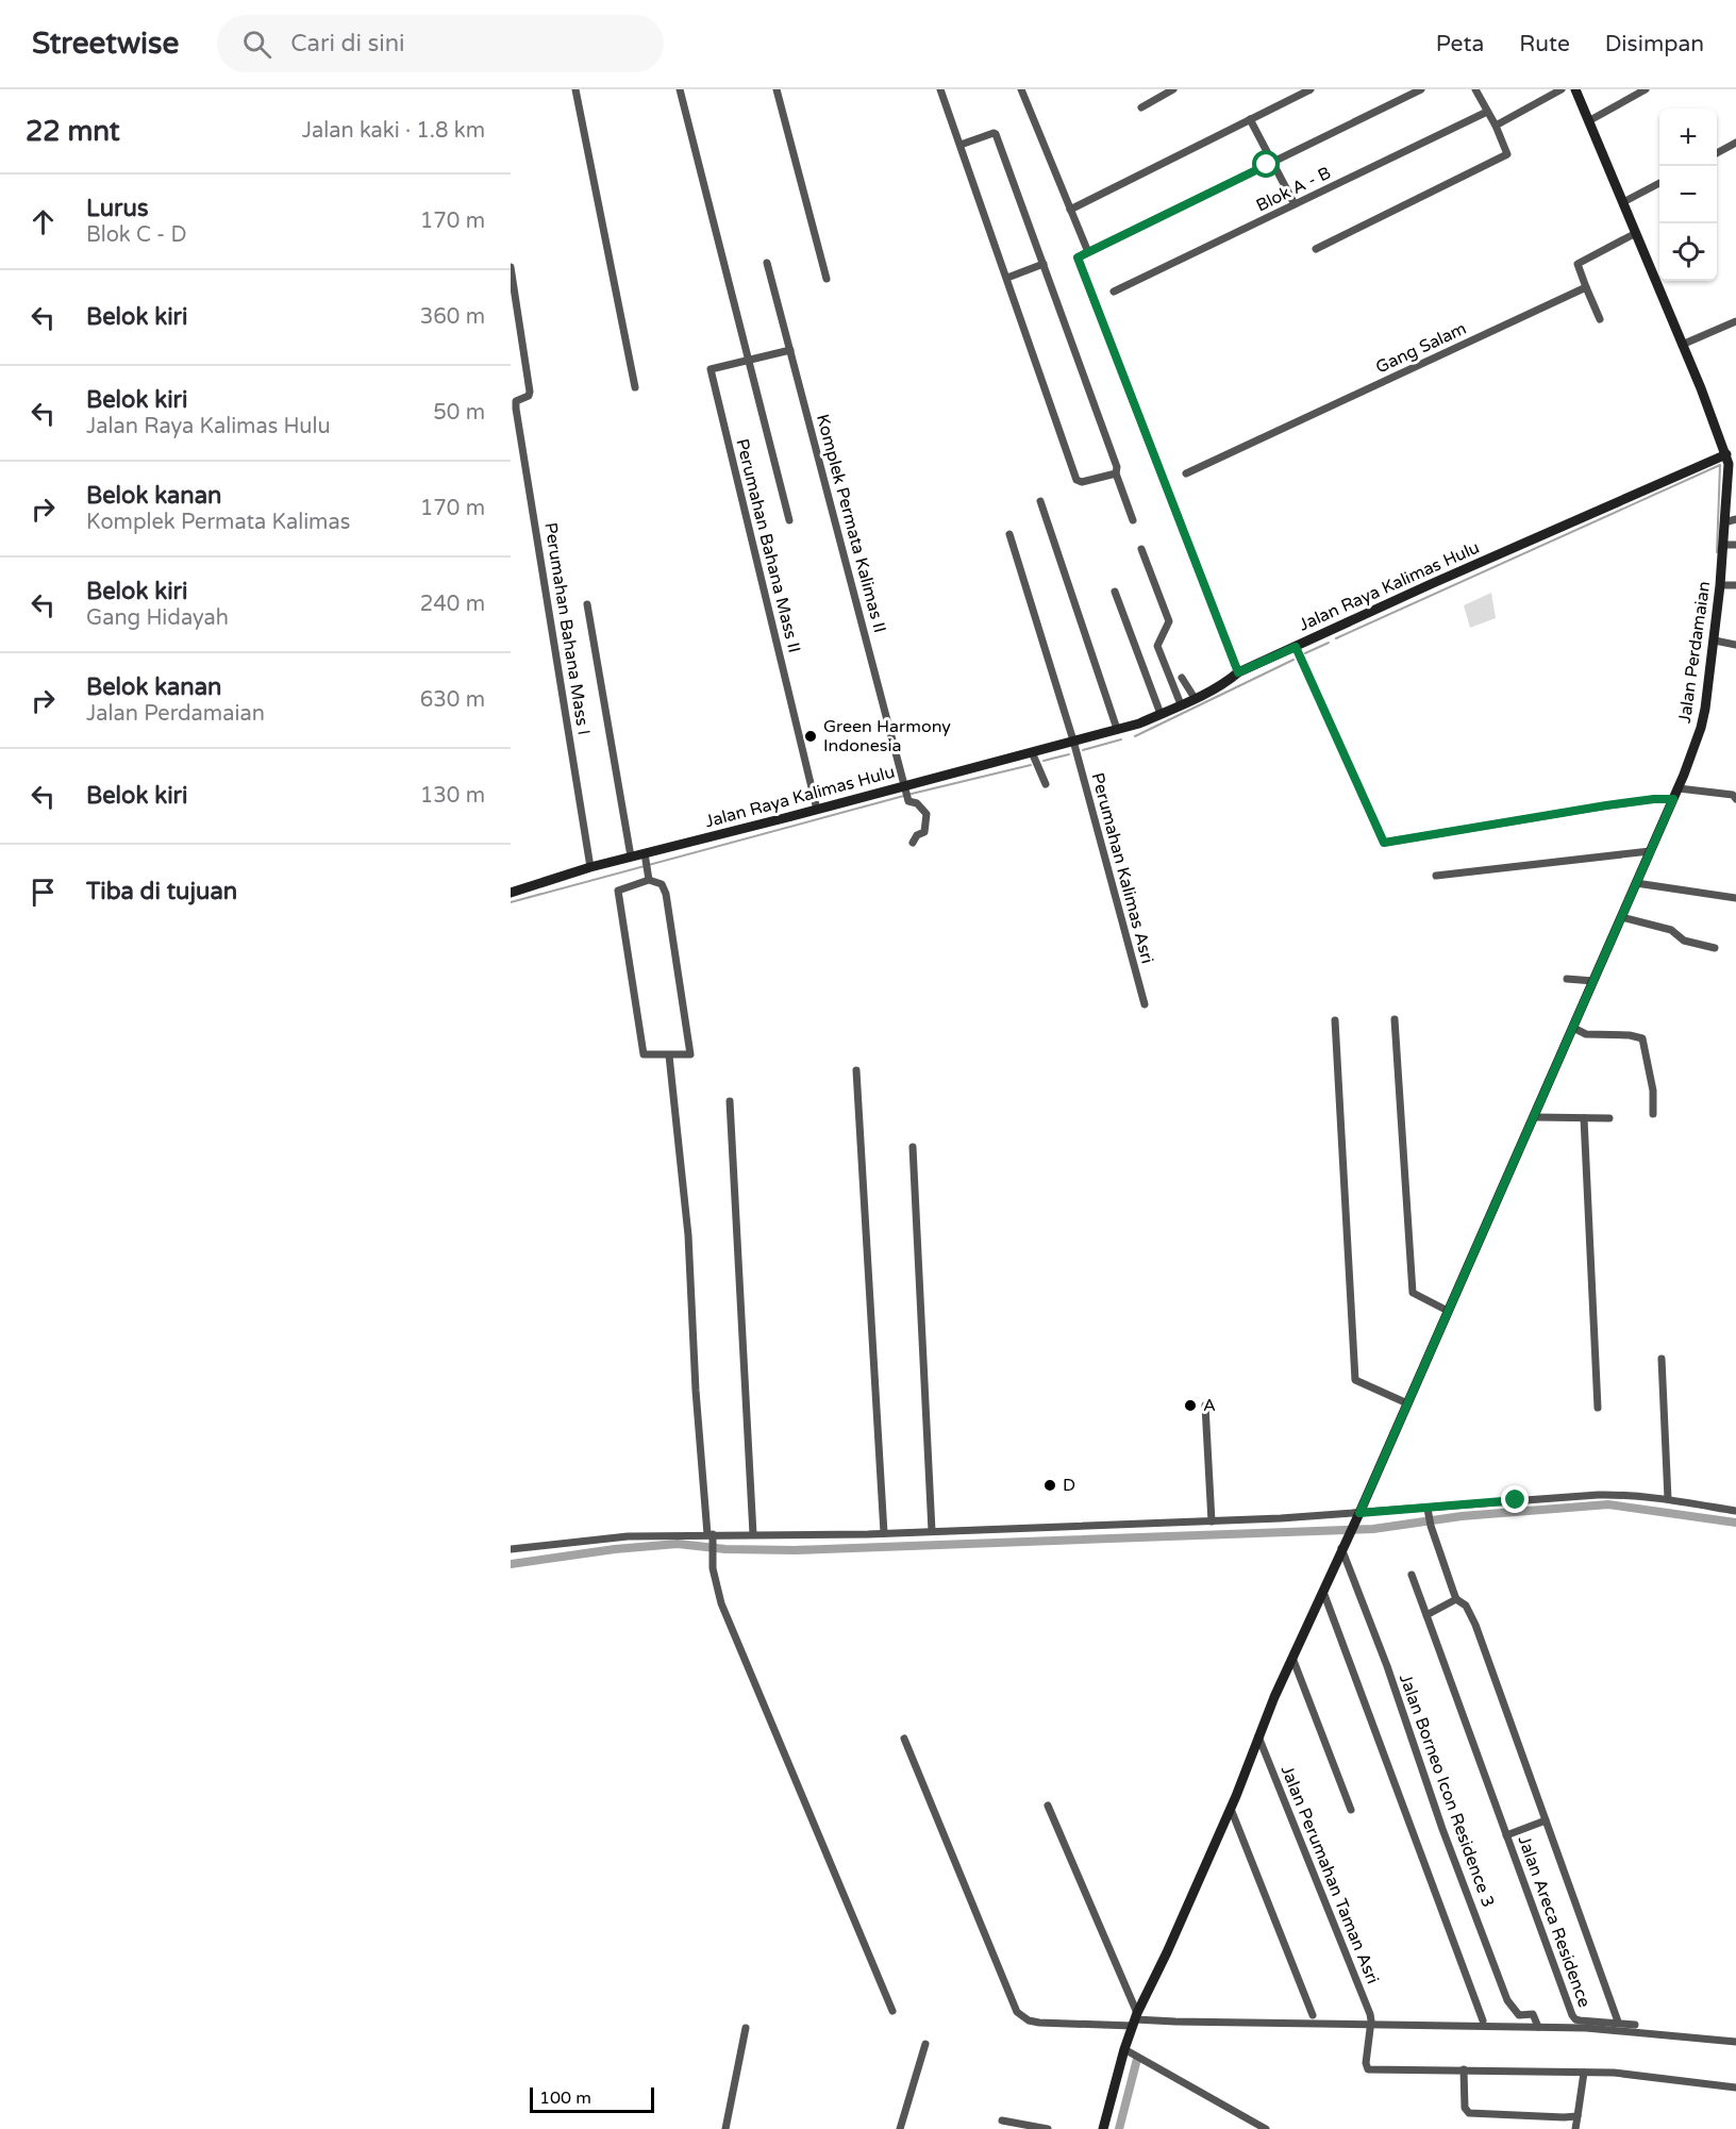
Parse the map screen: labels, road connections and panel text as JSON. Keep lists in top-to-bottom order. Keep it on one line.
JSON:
{"streets":{"street":["Blok A - B","Gang Salam","Komplek Permata Kalimas II","Perumahan Bahana Mass II","Jalan Raya Kalimas Hulu","Perumahan Bahana Mass I","Jalan Perdamaian","Perumahan Kalimas Asri","Jalan Borneo Icon Residence 3","Jalan Perumahan Taman Asri","Jalan Areca Residence"]},"crossings":[["Komplek Permata Kalimas II","Perumahan Bahana Mass II"],["Komplek Permata Kalimas II","Jalan Raya Kalimas Hulu"],["Perumahan Bahana Mass II","Jalan Raya Kalimas Hulu"],["Jalan Raya Kalimas Hulu","Perumahan Bahana Mass I"],["Jalan Raya Kalimas Hulu","Jalan Perdamaian"],["Jalan Raya Kalimas Hulu","Perumahan Kalimas Asri"],["Jalan Perdamaian","Jalan Borneo Icon Residence 3"],["Jalan Perdamaian","Jalan Perumahan Taman Asri"]],"places":["Green Harmony Indonesia","A","D"],"scale_bar":"100 m","page":{"header":"Streetwise","search":"Cari di sini","nav":["Peta","Rute","Disimpan"],"heading":["22 mnt","Jalan kaki · 1.8 km"],"map_buttons":["+","−"],"list":[["Lurus","Blok C - D","170 m"],["Belok kiri","360 m"],["Belok kiri","Jalan Raya Kalimas Hulu","50 m"],["Belok kanan","Komplek Permata Kalimas","170 m"],["Belok kiri","Gang Hidayah","240 m"],["Belok kanan","Jalan Perdamaian","630 m"],["Belok kiri","130 m"],"Tiba di tujuan"],"scale":"100 m"}}
